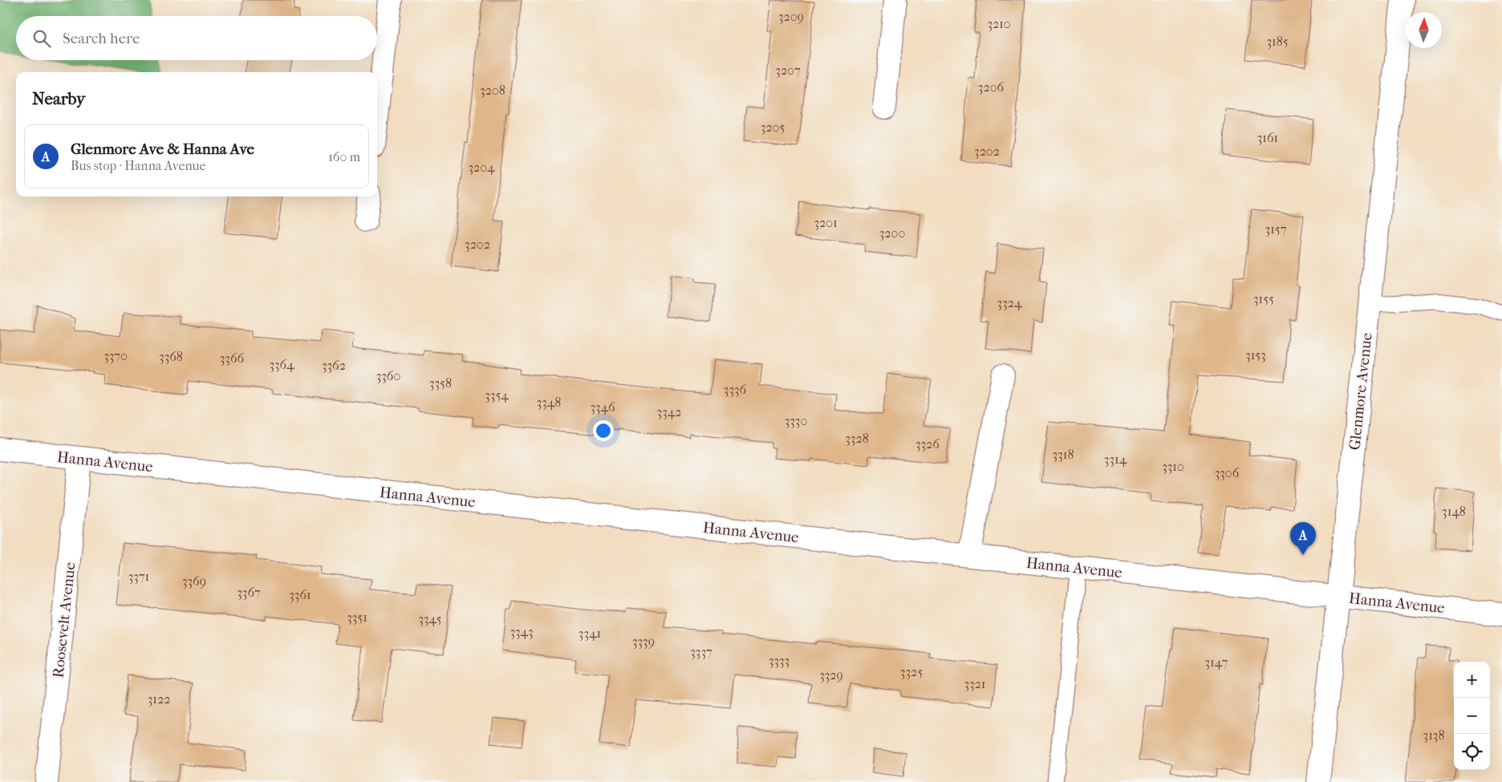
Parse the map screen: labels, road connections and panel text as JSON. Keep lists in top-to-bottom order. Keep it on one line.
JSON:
{"streets":{"street":["Glenmore Avenue","Hanna Avenue","Roosevelt Avenue"]},"crossings":[["Glenmore Avenue","Hanna Avenue"],["Hanna Avenue","Roosevelt Avenue"]],"house_numbers":["3209","3210","3185","3207","3206","3208","3205","3161","3202","3204","3201","3157","3200","3202","3155","3324","3153","3370","3368","3366","3364","3362","3360","3358","3336","3354","3348","3346","3342","3330","3328","3326","3318","3314","3310","3306","3148","3371","3369","3367","3361","3351","3345","3343","3341","3339","3337","3333","3147","3325","3329","3321","3122","3138"],"north":"top","page":{"search":"Search here","heading":"Nearby","list":[{"mark":"A","name":"Glenmore Ave & Hanna Ave","note":"Bus stop · Hanna Avenue","value":"160 m"}],"pins":"A","map_buttons":["+","−"]}}
